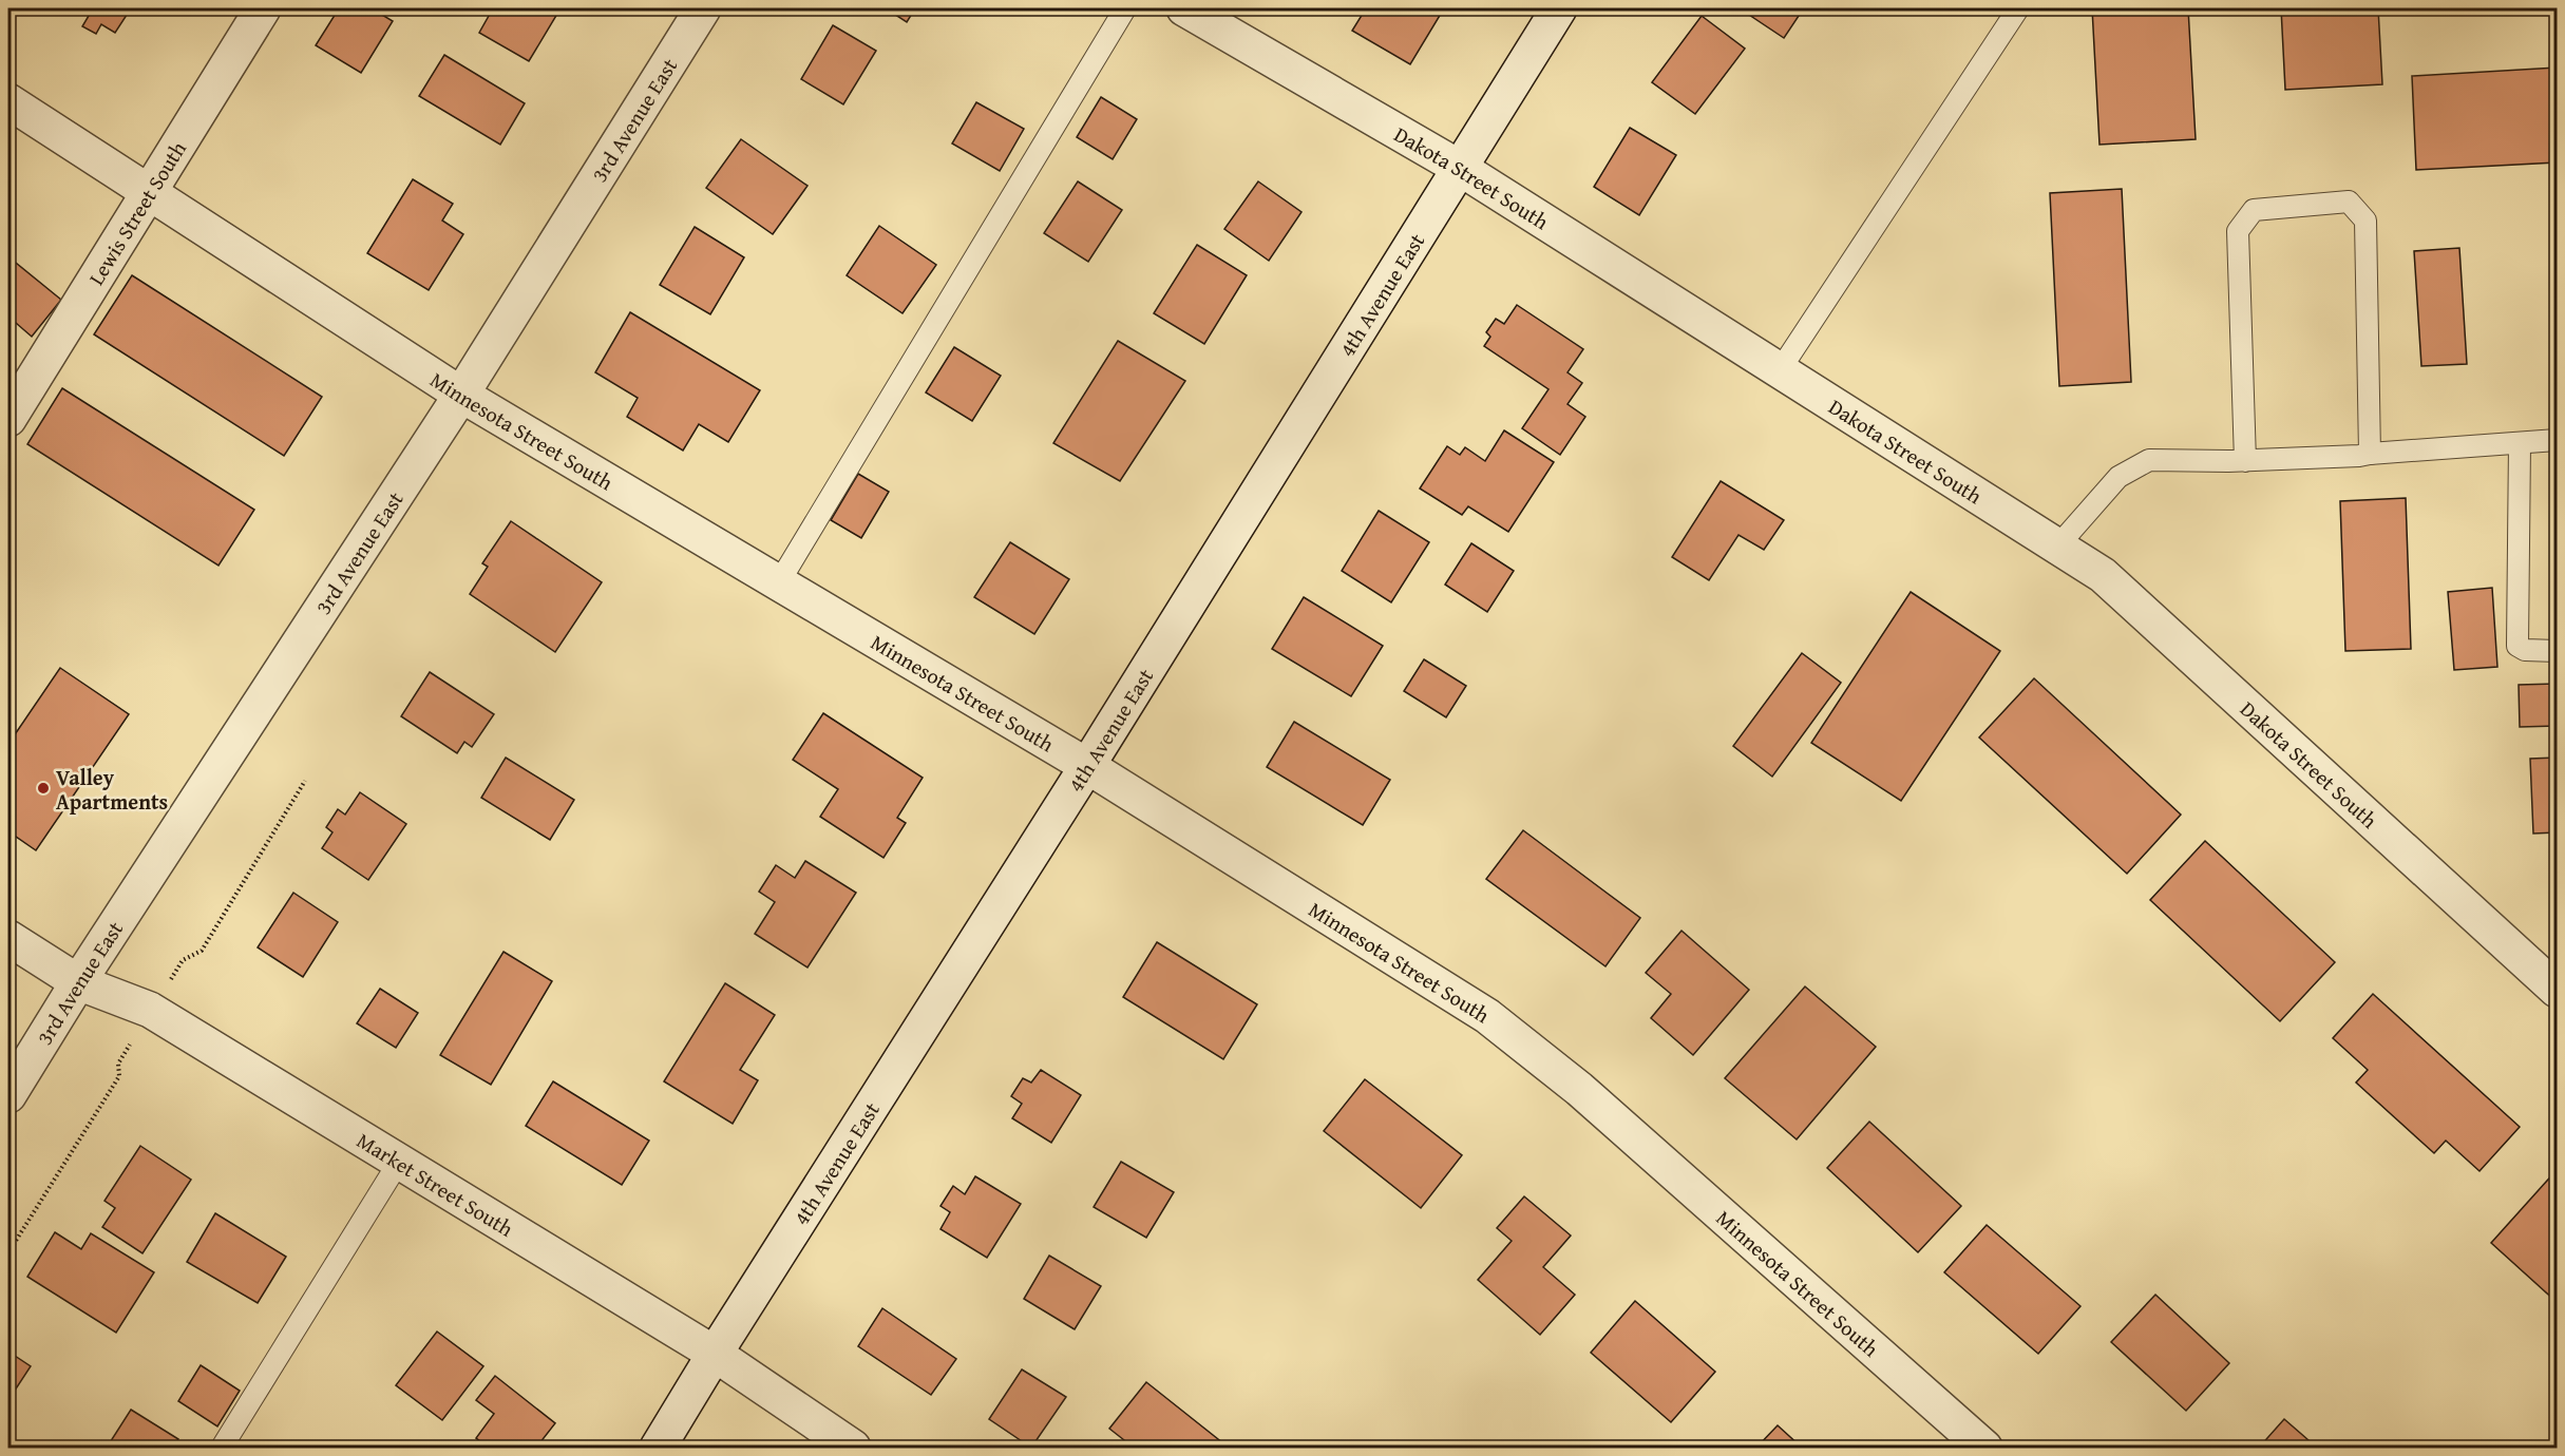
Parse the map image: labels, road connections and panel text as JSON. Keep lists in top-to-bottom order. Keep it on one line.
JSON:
{"streets":{"street":["3rd Avenue East","Dakota Street South","Lewis Street South","4th Avenue East","Minnesota Street South","Market Street South"]},"crossings":[["3rd Avenue East","Minnesota Street South"],["3rd Avenue East","Market Street South"],["Dakota Street South","4th Avenue East"],["Lewis Street South","Minnesota Street South"],["4th Avenue East","Minnesota Street South"],["4th Avenue East","Market Street South"]],"places":["Valley Apartments"]}
